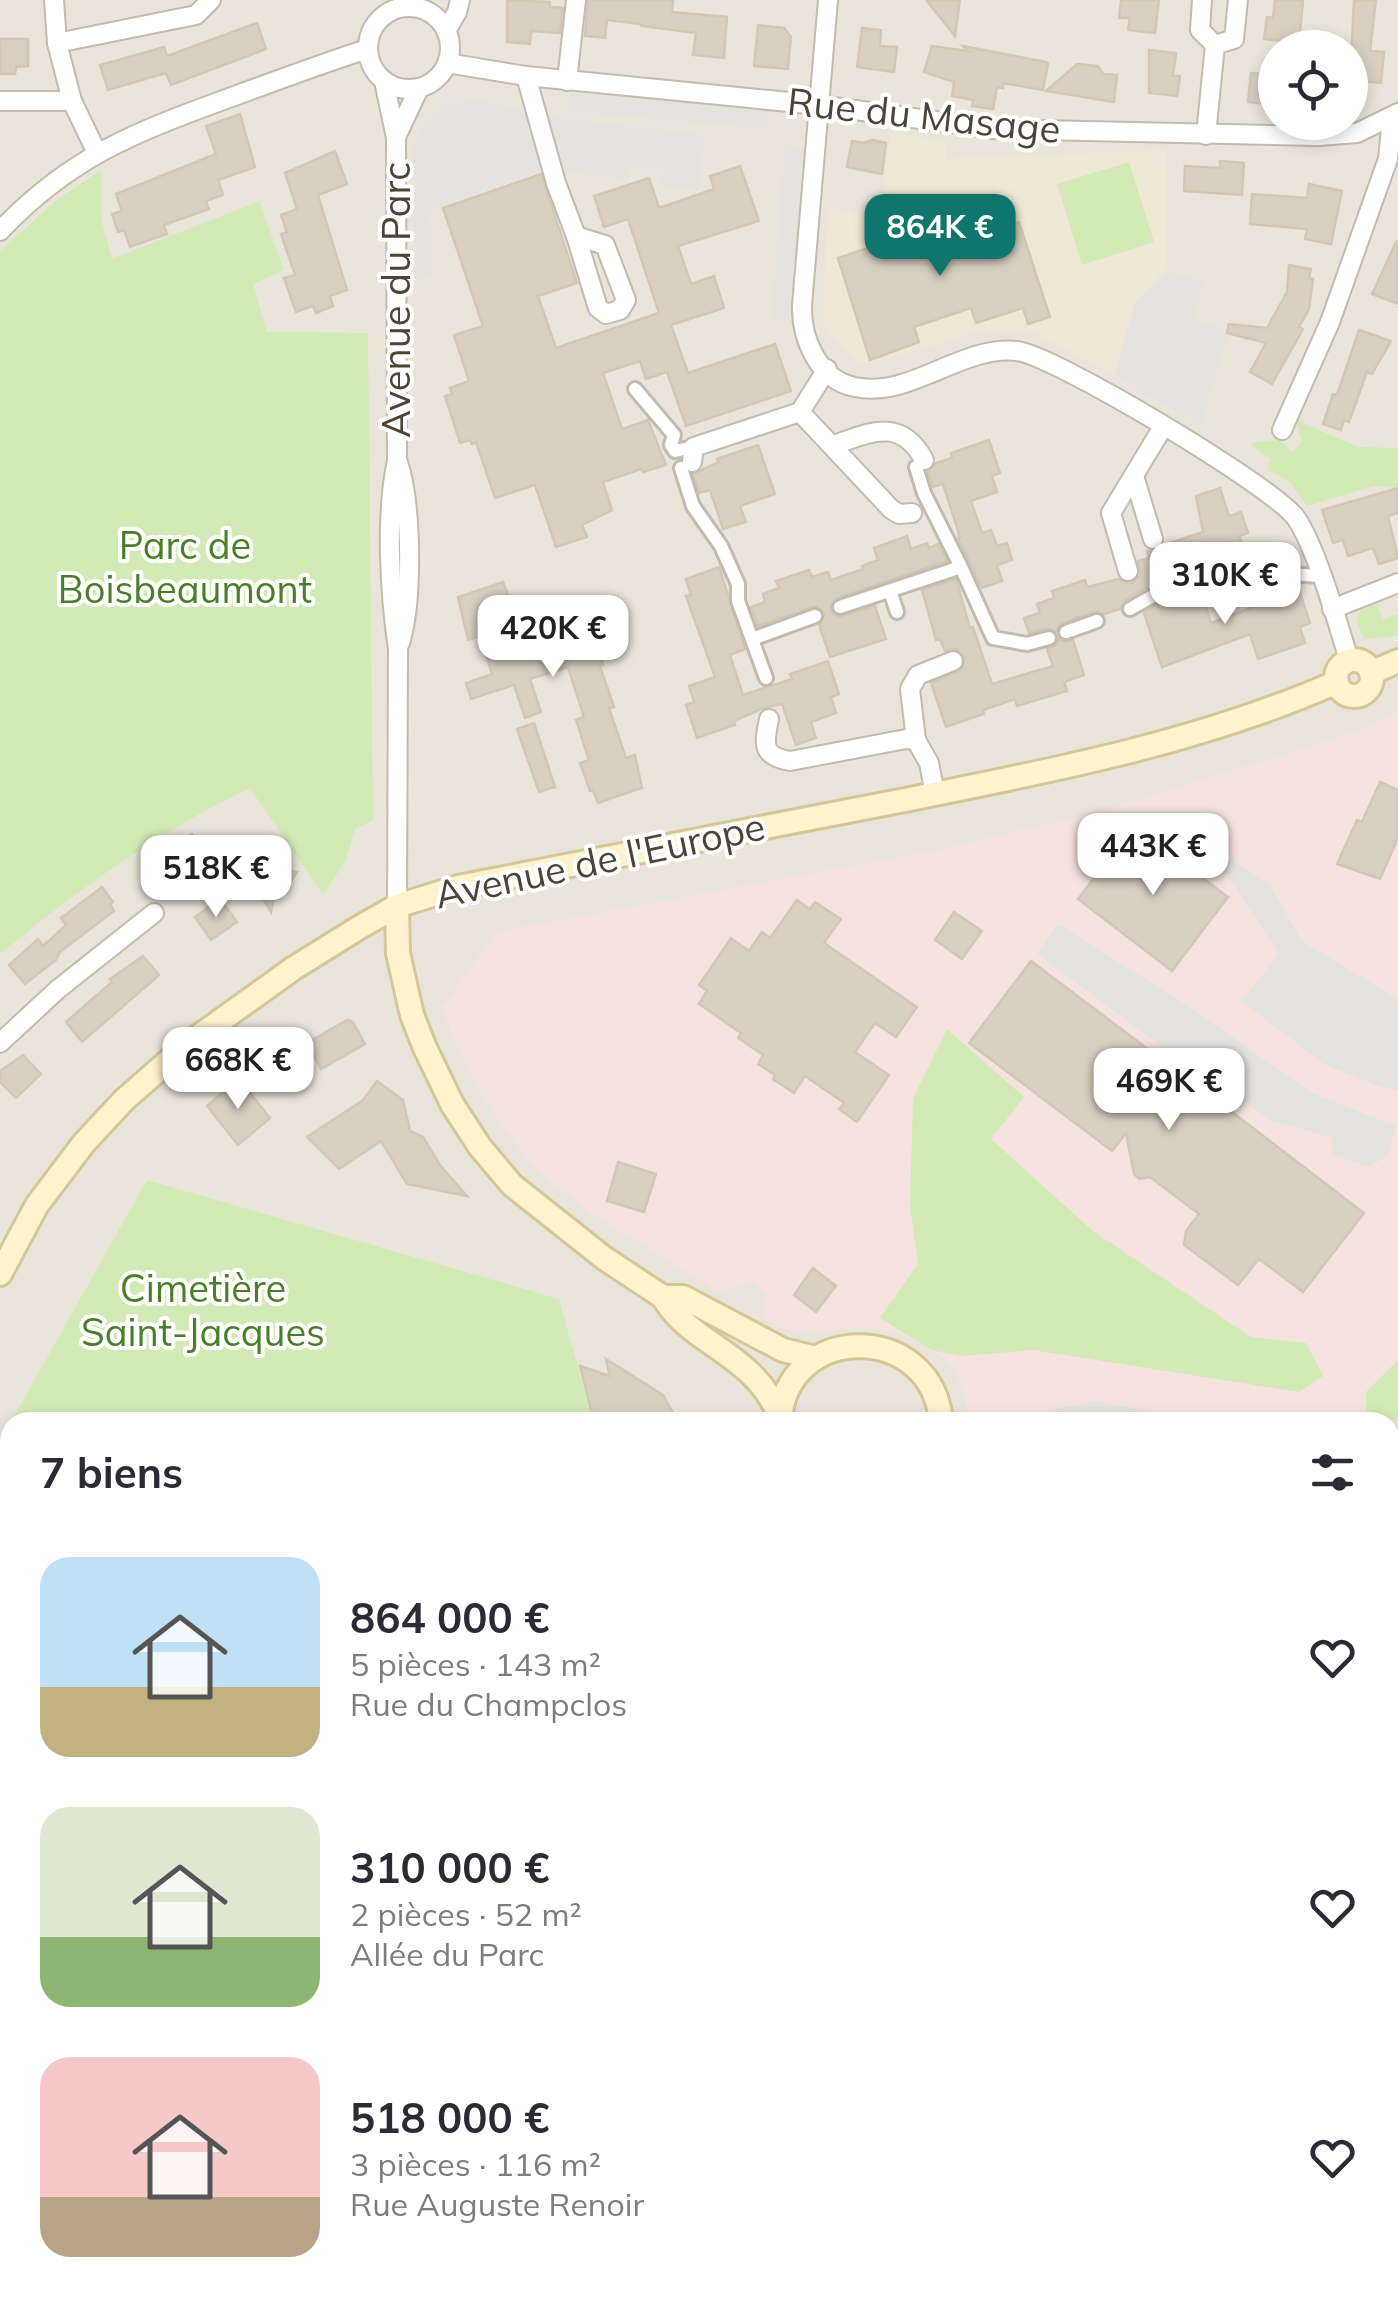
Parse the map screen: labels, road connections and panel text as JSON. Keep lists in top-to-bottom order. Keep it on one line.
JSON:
{"streets":{"main road":["Avenue du Parc","Avenue de l'Europe"],"street":["Rue du Masage"]},"crossings":[["Rue du Masage","Avenue du Parc"],["Avenue du Parc","Avenue de l'Europe"]],"parks":["Parc de Boisbeaumont","Cimetière Saint-Jacques"],"page":{"price":["864K €","310K €","420K €","443K €","518K €","668K €","469K €"],"heading":"7 biens","list":[{"name":"864 000 €","note":"5 pièces · 143 m² · Rue du Champclos"},{"name":"310 000 €","note":"2 pièces · 52 m² · Allée du Parc"},{"name":"518 000 €","note":"3 pièces · 116 m² · Rue Auguste Renoir"}]}}
